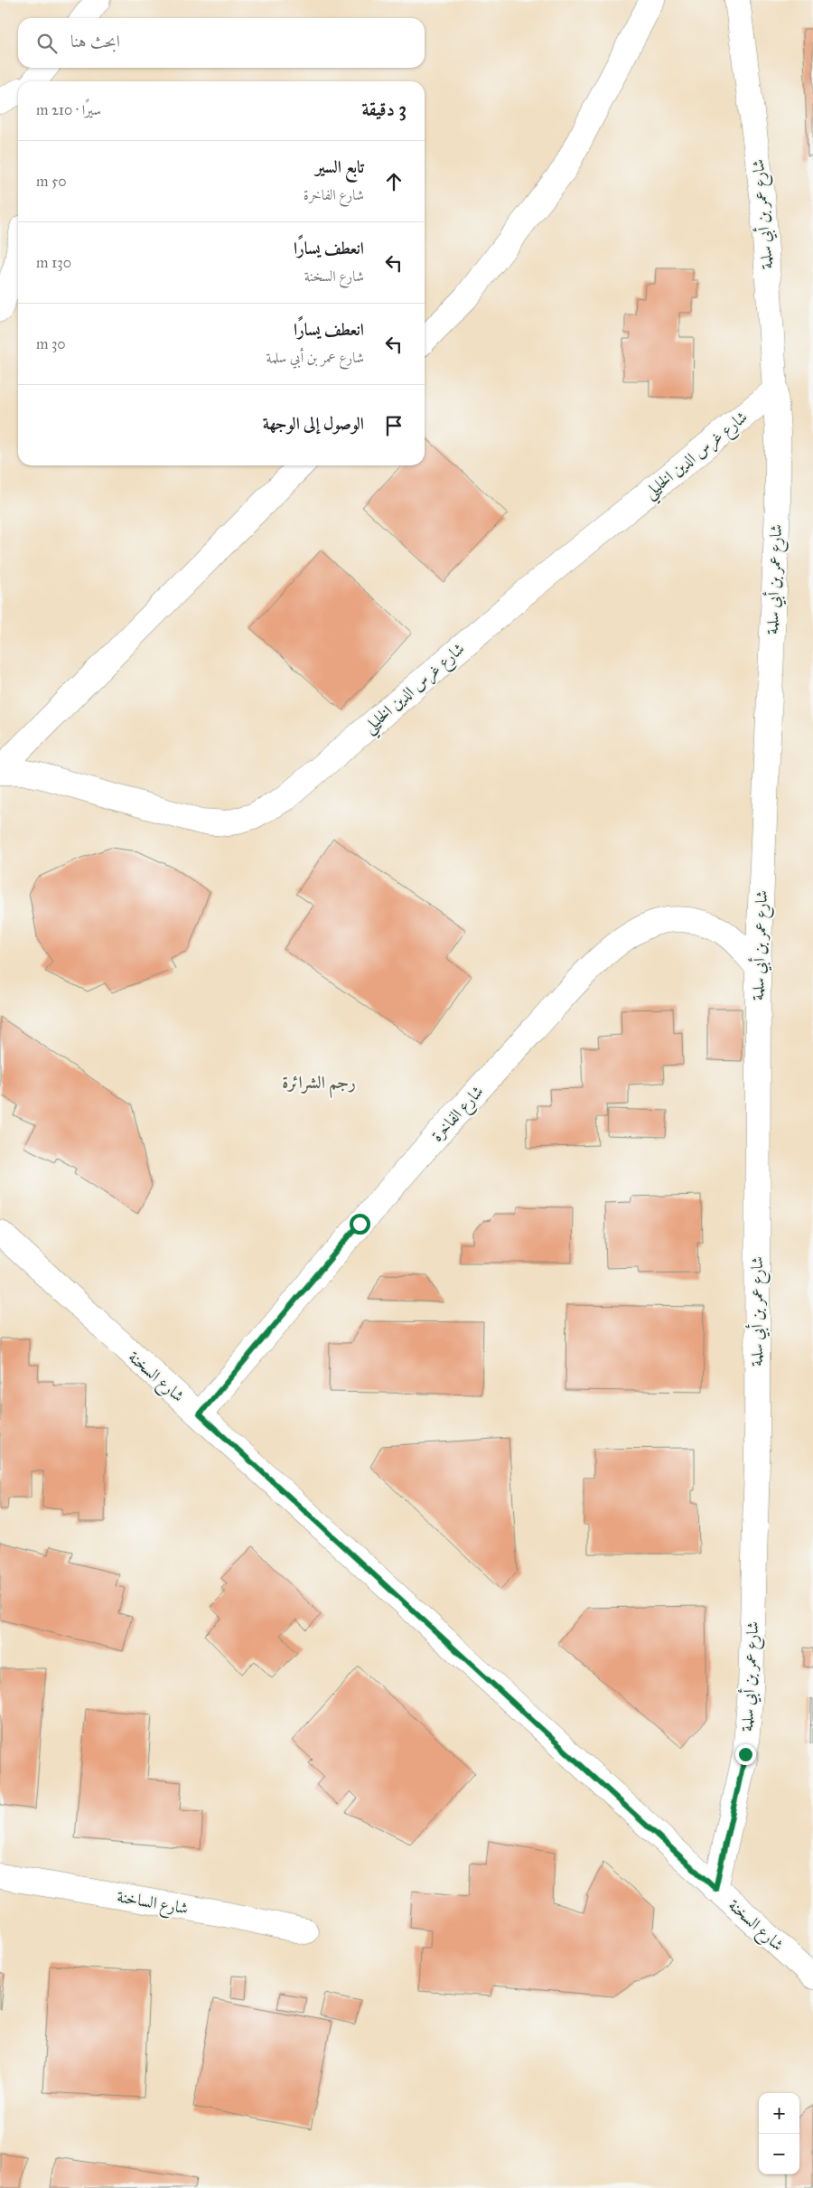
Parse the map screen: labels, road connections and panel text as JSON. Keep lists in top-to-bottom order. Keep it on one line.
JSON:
{"streets":{"street":["شارع عمر بن أبي سلمة","شارع غرس الدين الخليلي","شارع الفاخرة","شارع السخنة","شارع الساخنة"]},"crossings":[["شارع عمر بن أبي سلمة","شارع غرس الدين الخليلي"],["شارع عمر بن أبي سلمة","شارع الفاخرة"],["شارع عمر بن أبي سلمة","شارع السخنة"],["شارع الفاخرة","شارع السخنة"]],"districts":["رجم الشرائرة"],"page":{"search":"ابحث هنا","heading":["3 دقيقة","سيرًا · 210 m"],"list":[["تابع السير","شارع الفاخرة","50 m"],["انعطف يسارًا","شارع السخنة","130 m"],["انعطف يسارًا","شارع عمر بن أبي سلمة","30 m"],"الوصول إلى الوجهة"],"map_buttons":["+","−"]}}
